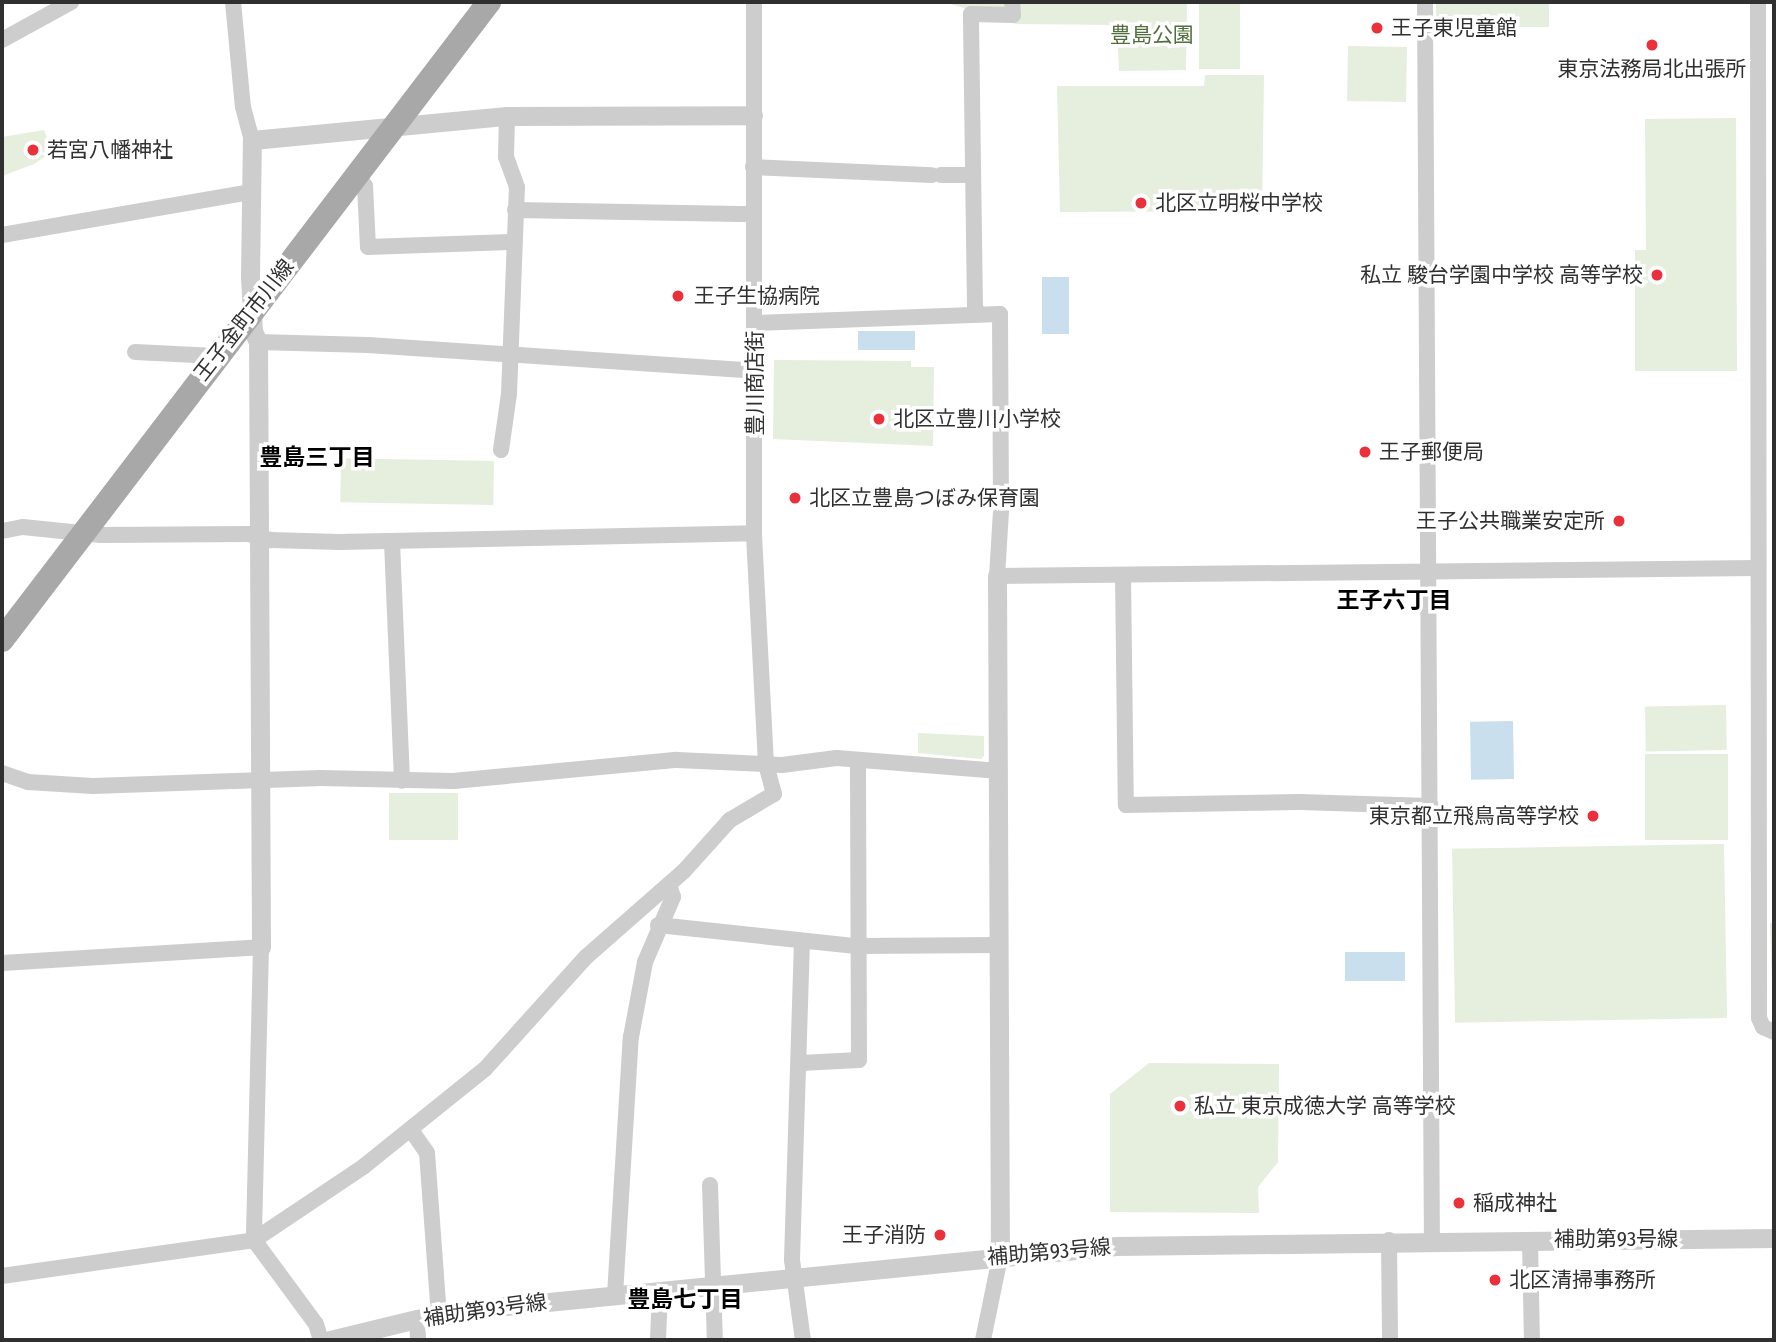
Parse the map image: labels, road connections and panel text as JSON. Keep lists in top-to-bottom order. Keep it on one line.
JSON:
{"streets":{"main road":["王子金町市川線"],"street":["豊川商店街","補助第93号線"]},"districts":["豊島三丁目","王子六丁目","豊島七丁目"],"parks":["豊島公園"],"places":["王子東児童館","東京法務局北出張所","若宮八幡神社","北区立明桜中学校","私立 駿台学園中学校 高等学校","王子生協病院","北区立豊川小学校","王子郵便局","北区立豊島つぼみ保育園","王子公共職業安定所","東京都立飛鳥高等学校","私立 東京成徳大学 高等学校","稲成神社","王子消防","北区清掃事務所"]}
